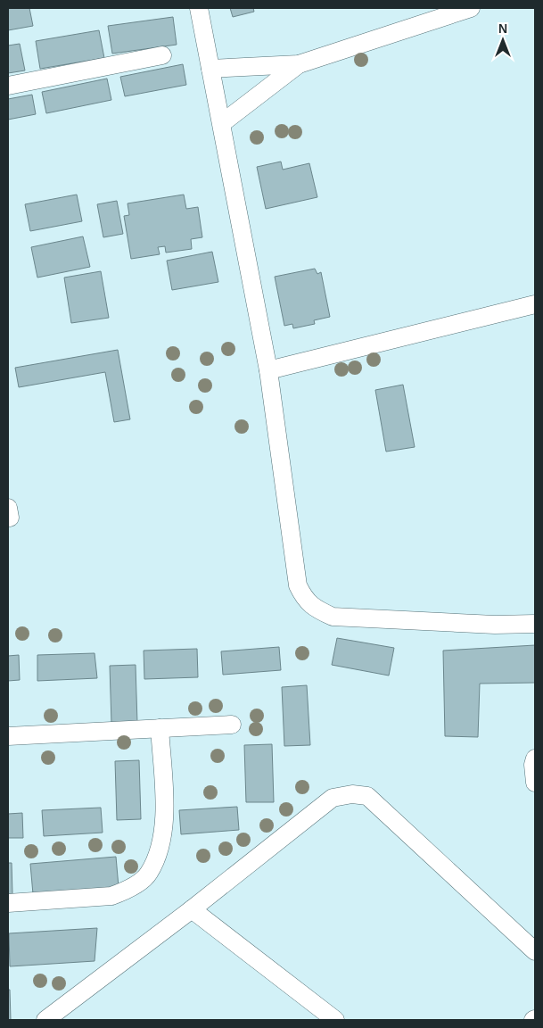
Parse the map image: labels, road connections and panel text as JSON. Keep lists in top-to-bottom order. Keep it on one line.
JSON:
{"north":"top"}
